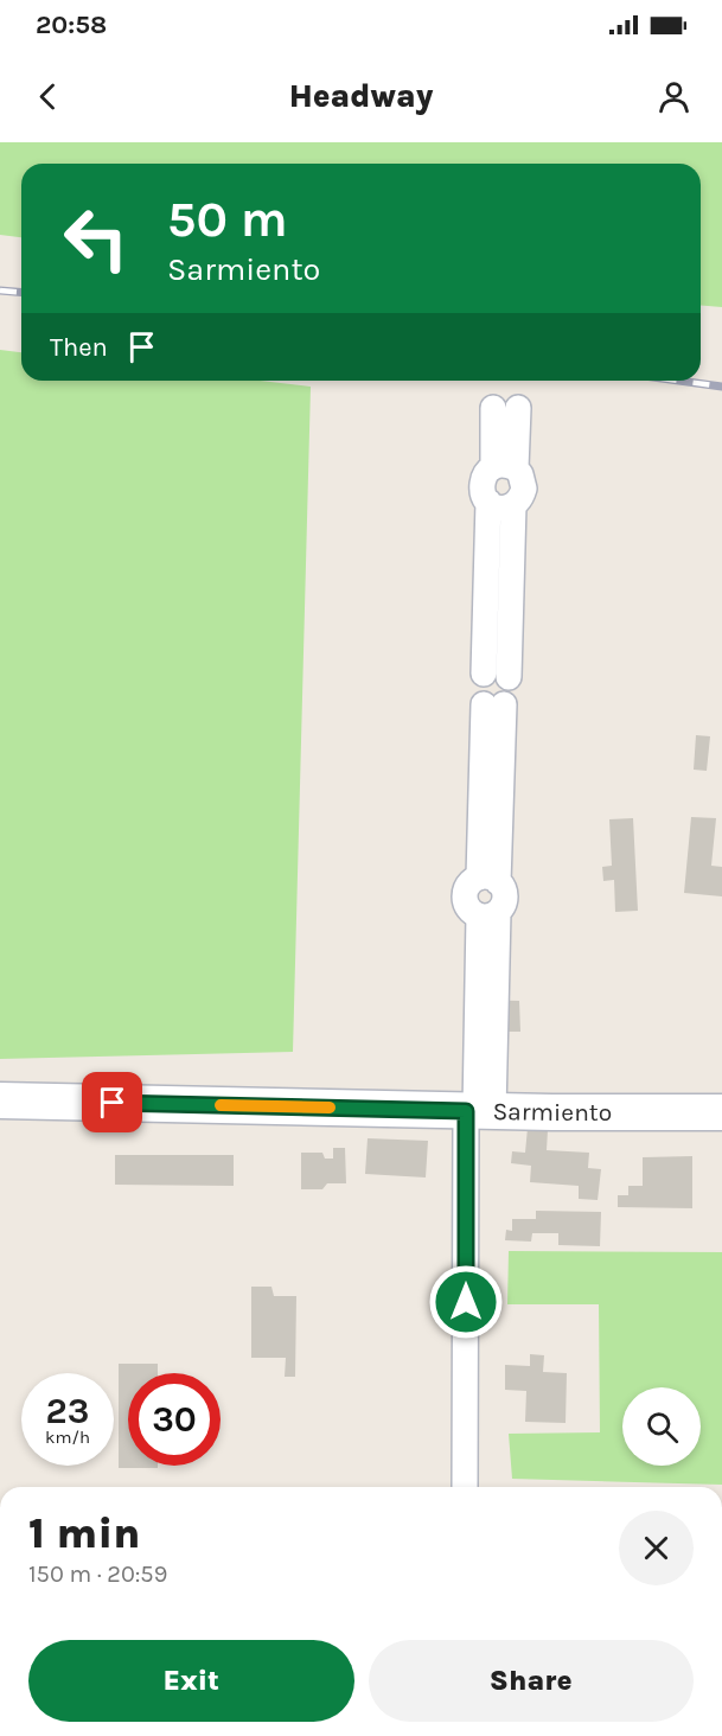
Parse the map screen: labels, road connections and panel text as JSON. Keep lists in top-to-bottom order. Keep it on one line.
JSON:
{"streets":{"main road":["Sarmiento"]},"page":{"status":"20:58","header":"Headway","turn":["50 m","Sarmiento"],"then":"Then","speed":"23 km/h","limit":"30","heading":["1 min","150 m · 20:59"],"buttons":["Exit","Share"]}}
